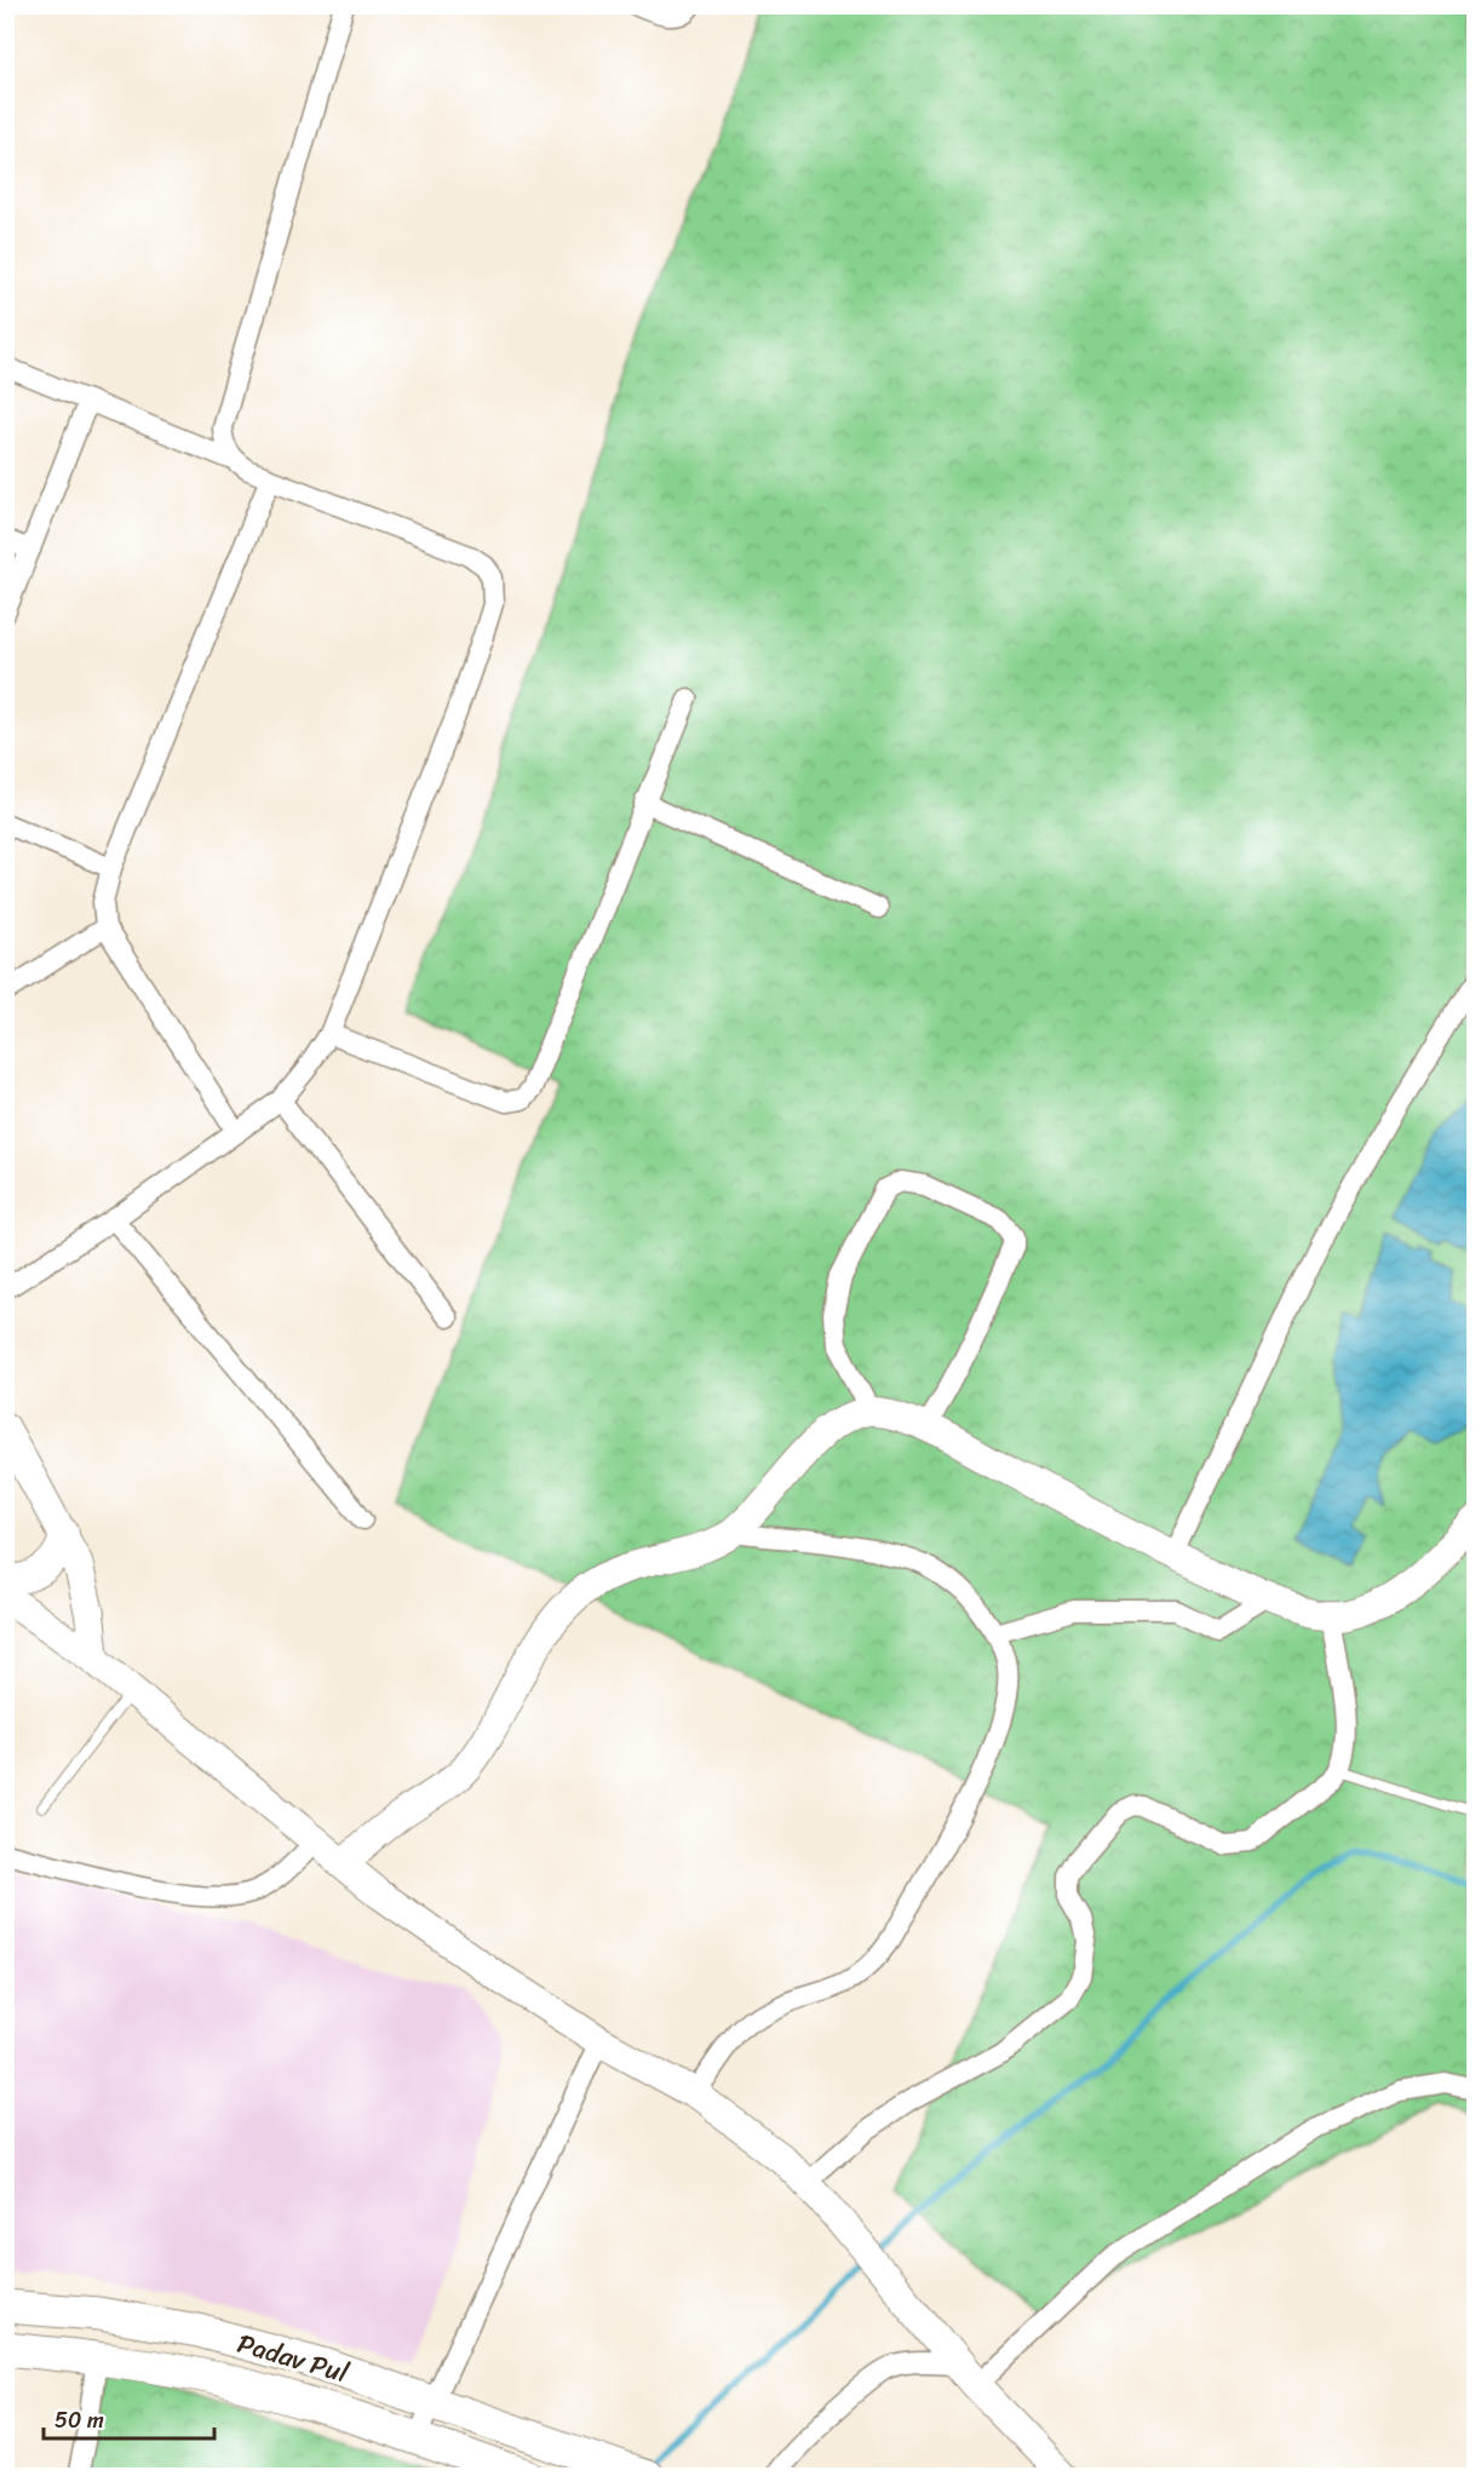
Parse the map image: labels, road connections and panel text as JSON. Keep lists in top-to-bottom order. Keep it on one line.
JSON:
{"streets":{"main road":["Padav Pul"]},"scale_bar":"50 m"}
